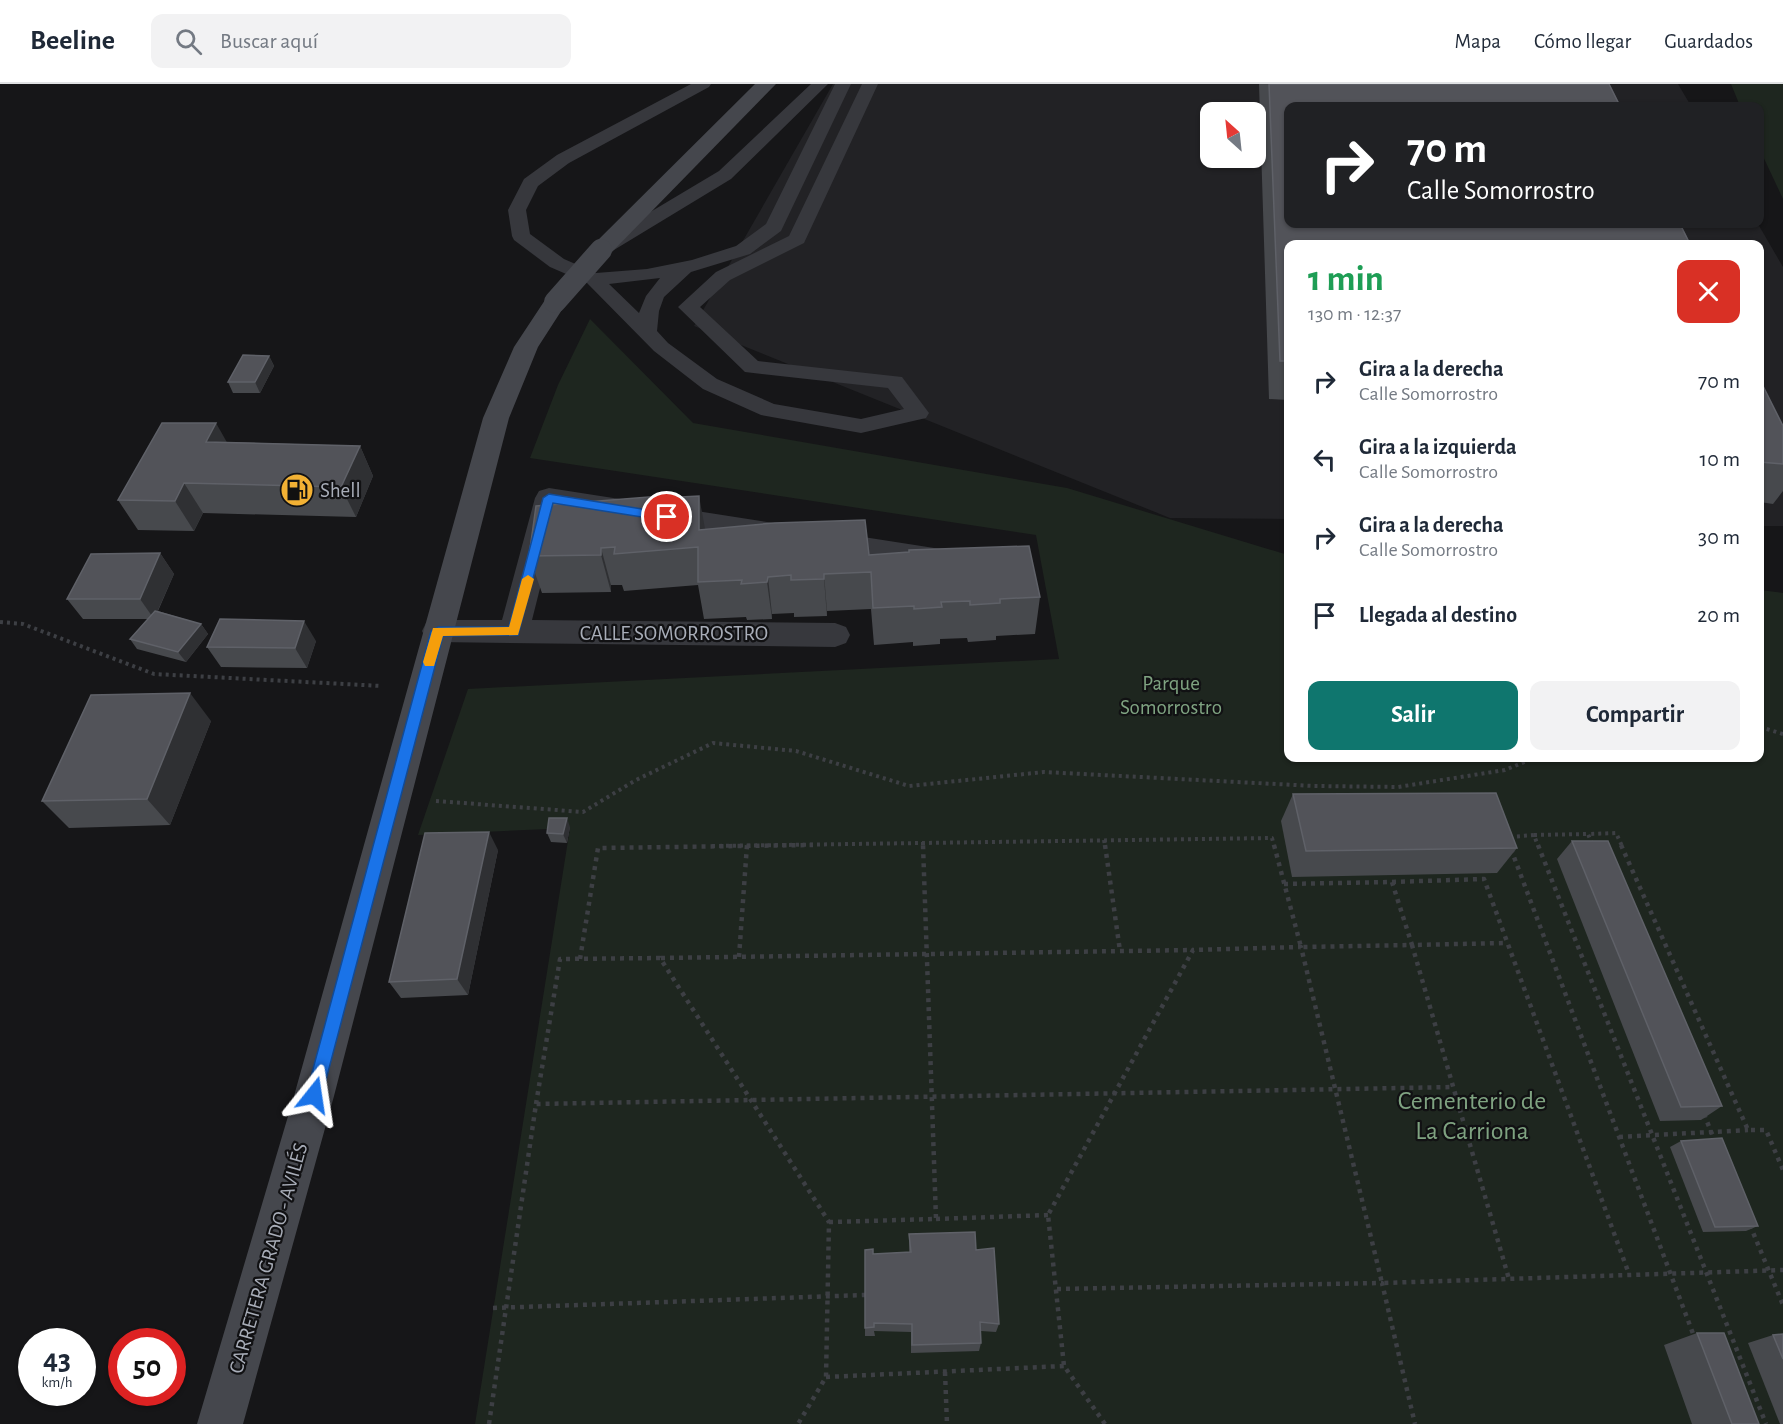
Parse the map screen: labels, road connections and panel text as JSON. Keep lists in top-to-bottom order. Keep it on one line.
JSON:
{"streets":{"main road":["CARRETERA GRADO - AVILÉS"],"street":["CALLE SOMORROSTRO"]},"crossings":[["CALLE SOMORROSTRO","CARRETERA GRADO - AVILÉS"]],"parks":["Parque Somorrostro","Cementerio de La Carriona"],"places":{"fuel station":["Shell"]},"north":"top left","page":{"header":"Beeline","search":"Buscar aquí","nav":["Mapa","Cómo llegar","Guardados"],"turn":["70 m","Calle Somorrostro"],"heading":["1 min","130 m · 12:37"],"list":[{"name":"Gira a la derecha","note":"Calle Somorrostro","value":"70 m"},{"name":"Gira a la izquierda","note":"Calle Somorrostro","value":"10 m"},{"name":"Gira a la derecha","note":"Calle Somorrostro","value":"30 m"},{"name":"Llegada al destino","value":"20 m"}],"buttons":["Salir","Compartir"],"speed":"43 km/h","limit":"50"}}
